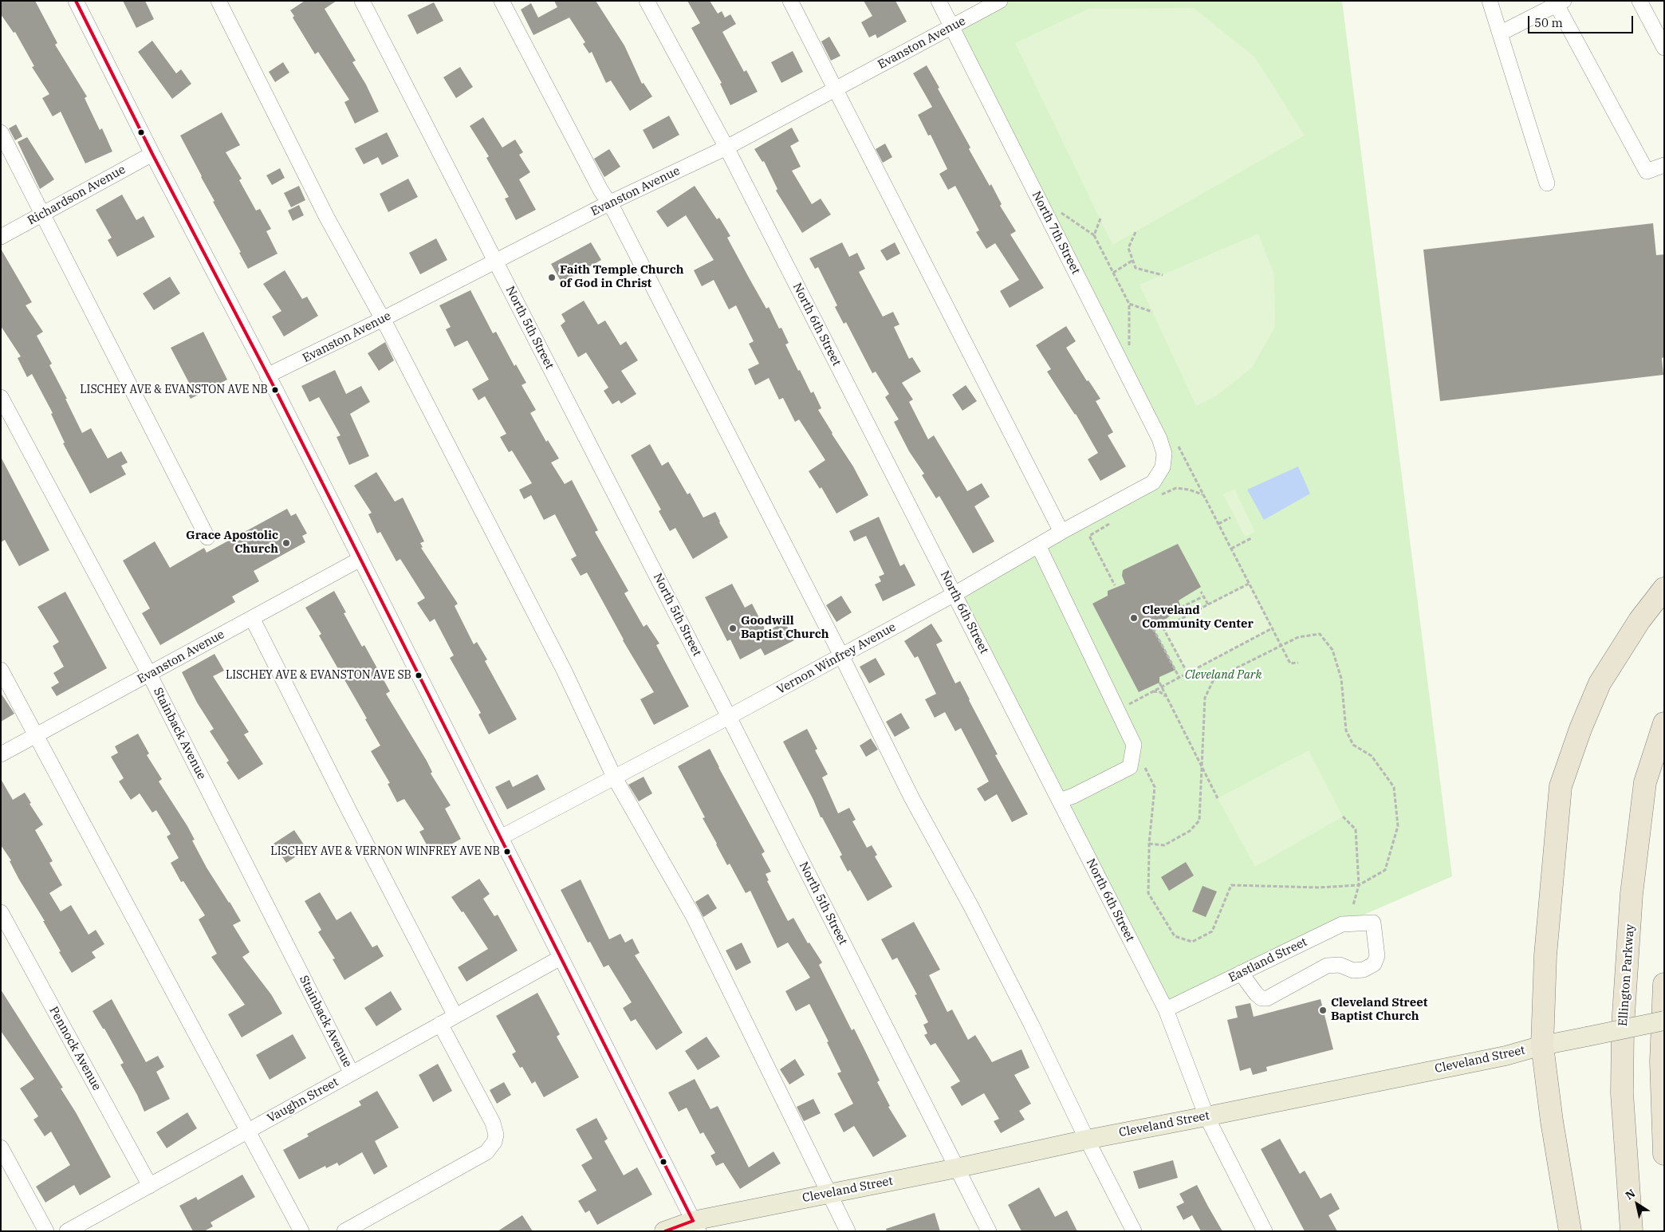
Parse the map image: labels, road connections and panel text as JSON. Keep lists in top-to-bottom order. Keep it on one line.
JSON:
{"streets":{"highway":["Ellington Parkway"],"main road":["Cleveland Street"],"street":["Evanston Avenue","Richardson Avenue","North 7th Street","North 6th Street","North 5th Street","Vernon Winfrey Avenue","Stainback Avenue","Eastland Street","Pennock Avenue","Vaughn Street"]},"crossings":[["Evanston Avenue","North 7th Street"],["Evanston Avenue","North 6th Street"],["Evanston Avenue","North 5th Street"],["Evanston Avenue","Stainback Avenue"],["North 7th Street","Vernon Winfrey Avenue"],["North 6th Street","Vernon Winfrey Avenue"],["North 6th Street","Eastland Street"],["North 6th Street","Cleveland Street"],["North 5th Street","Vernon Winfrey Avenue"],["North 5th Street","Cleveland Street"],["Stainback Avenue","Vaughn Street"],["Pennock Avenue","Vaughn Street"]],"parks":["Cleveland Park"],"places":["Faith Temple Church of God in Christ","LISCHEY AVE & EVANSTON AVE NB","Grace Apostolic Church","Cleveland Community Center","Goodwill Baptist Church","LISCHEY AVE & EVANSTON AVE SB","LISCHEY AVE & VERNON WINFREY AVE NB","Cleveland Street Baptist Church"],"scale_bar":"50 m","north":"top left"}
